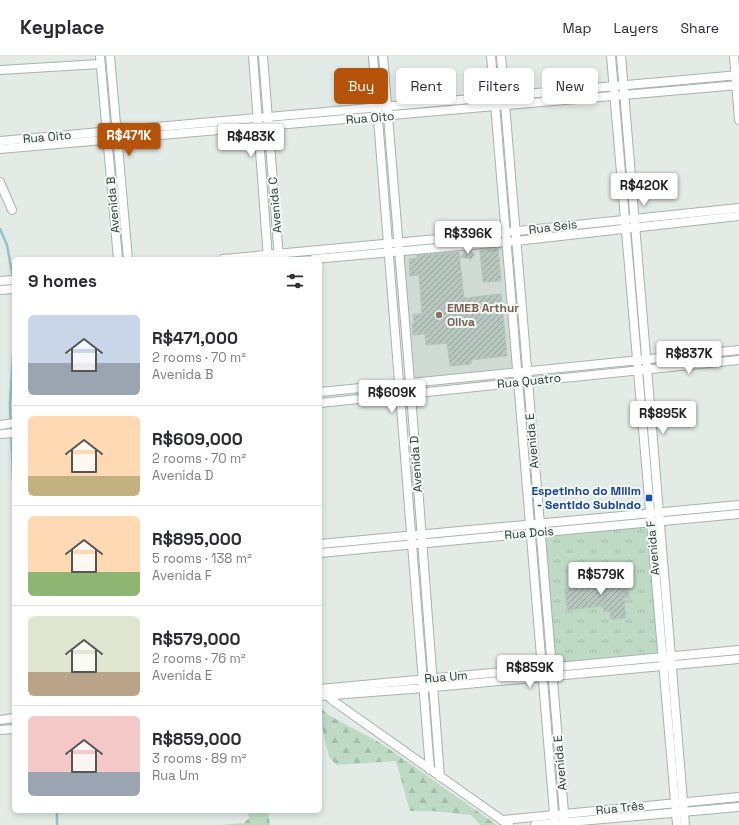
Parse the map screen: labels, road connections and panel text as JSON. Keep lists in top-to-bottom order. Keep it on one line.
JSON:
{"streets":{"street":["Rua Oito","Avenida B","Avenida C","Rua Seis","Rua Quatro","Avenida E","Avenida D","Rua Dois","Avenida F","Rua Um","Rua Três"]},"crossings":[["Rua Oito","Avenida B"],["Rua Oito","Avenida C"],["Rua Oito","Avenida E"],["Rua Oito","Avenida D"],["Rua Oito","Avenida F"],["Avenida C","Rua Seis"],["Rua Seis","Avenida E"],["Rua Seis","Avenida D"],["Rua Seis","Avenida F"],["Rua Quatro","Avenida E"],["Rua Quatro","Avenida D"],["Rua Quatro","Avenida F"],["Avenida E","Rua Dois"],["Avenida E","Rua Um"],["Avenida E","Rua Três"],["Avenida D","Rua Dois"],["Avenida D","Rua Um"],["Rua Dois","Avenida F"],["Avenida F","Rua Um"],["Avenida F","Rua Três"]],"places":{"other":["EMEB Arthur Oliva"],"transit":["Espetinho do Milim - Sentido Subindo"]},"page":{"header":"Keyplace","nav":["Map","Layers","Share"],"chip":["Buy","Rent","Filters","New"],"price":["R$471K","R$483K","R$420K","R$396K","R$837K","R$609K","R$895K","R$579K","R$859K"],"heading":"9 homes","list":[{"name":"R$471,000","note":"2 rooms · 70 m² · Avenida B"},{"name":"R$609,000","note":"2 rooms · 70 m² · Avenida D"},{"name":"R$895,000","note":"5 rooms · 138 m² · Avenida F"},{"name":"R$579,000","note":"2 rooms · 76 m² · Avenida E"},{"name":"R$859,000","note":"3 rooms · 89 m² · Rua Um"}]}}
